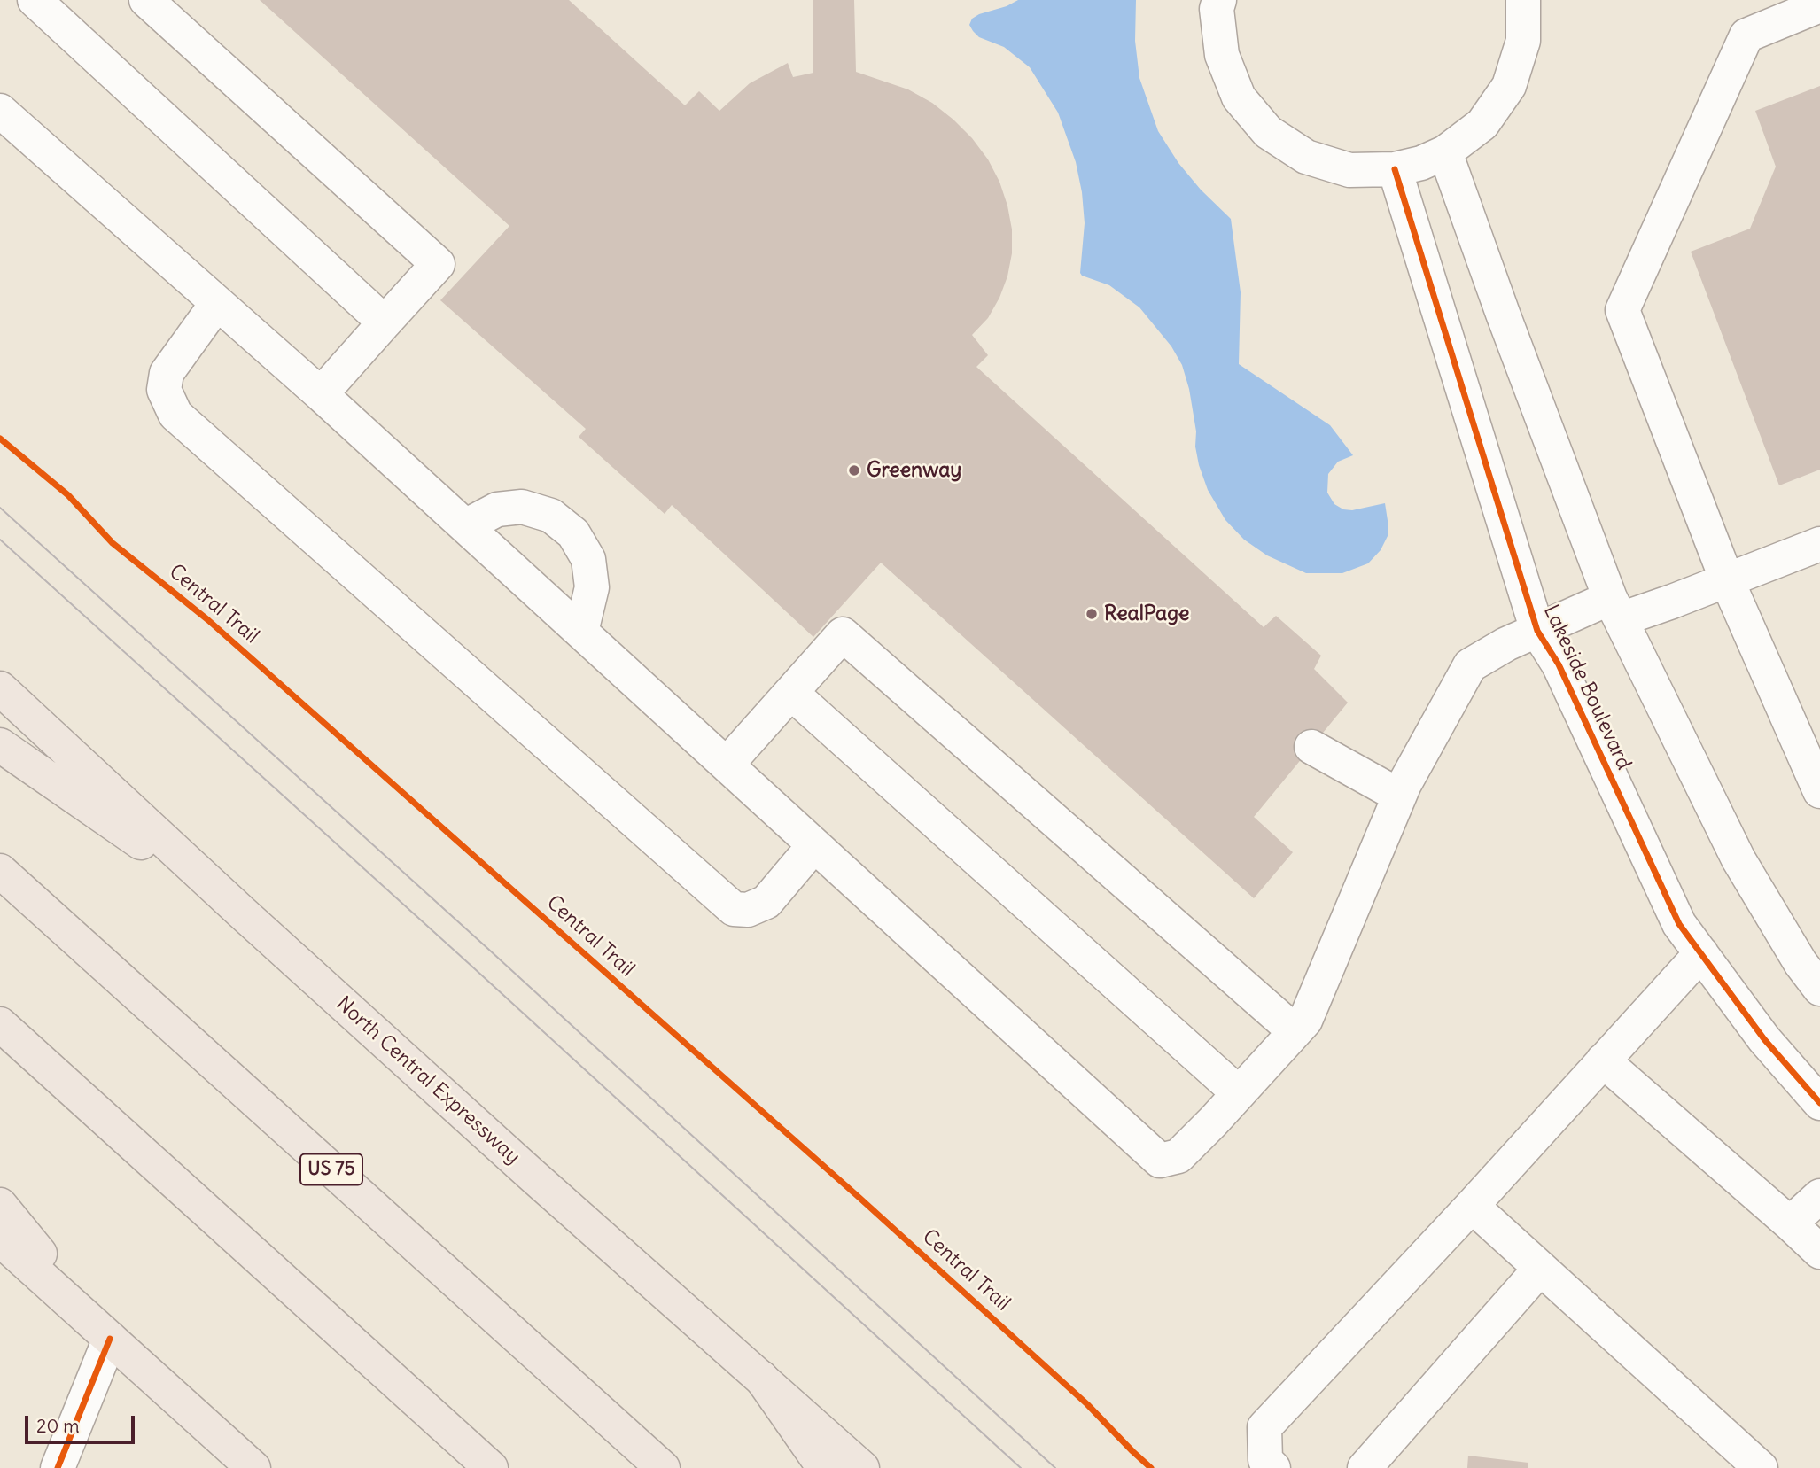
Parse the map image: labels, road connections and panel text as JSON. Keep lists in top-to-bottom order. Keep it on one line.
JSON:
{"streets":{"main road":["North Central Expressway","US 75"],"street":["Lakeside Boulevard"],"cycle path":["Central Trail"]},"places":["Greenway","RealPage"],"scale_bar":"20 m"}
